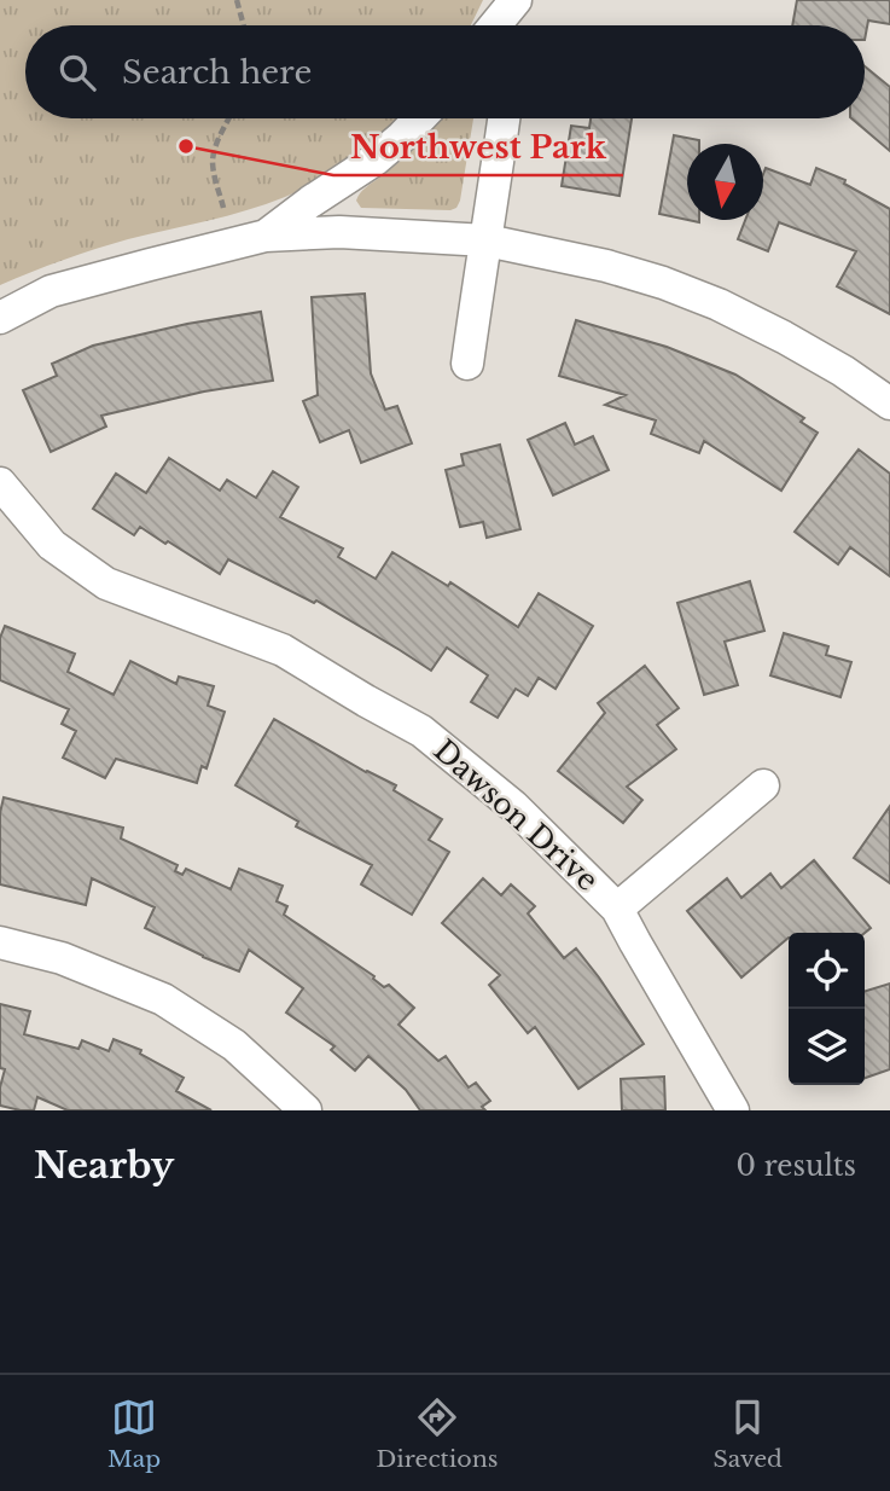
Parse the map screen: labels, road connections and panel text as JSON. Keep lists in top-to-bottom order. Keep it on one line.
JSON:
{"streets":{"street":["Dawson Drive"]},"places":["Northwest Park"],"north":"bottom","page":{"search":"Search here","heading":["Nearby","0 results"],"nav":["Map","Directions","Saved"]}}
